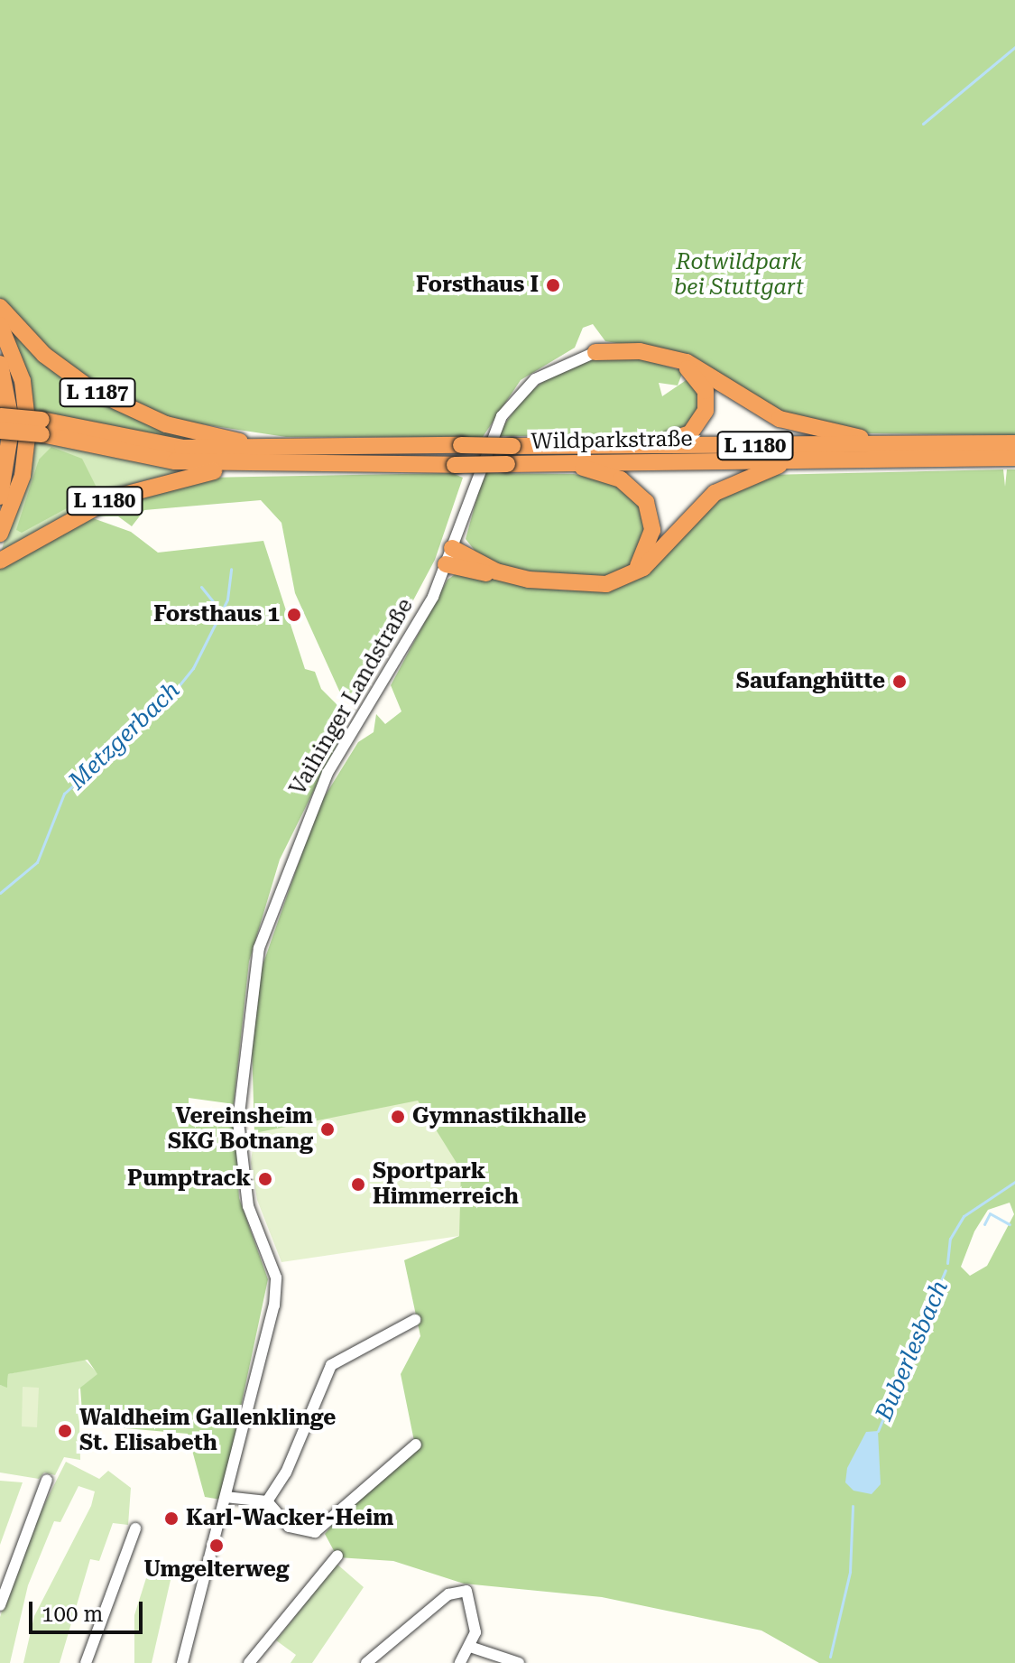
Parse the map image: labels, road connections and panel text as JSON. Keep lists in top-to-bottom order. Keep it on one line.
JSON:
{"streets":{"highway":["L 1187","Wildparkstraße","L 1180"],"street":["Vaihinger Landstraße"]},"crossings":[["L 1187","Wildparkstraße"],["L 1187","L 1180"],["Wildparkstraße","L 1180"],["L 1180","Vaihinger Landstraße"]],"water":["Metzgerbach","Buberlesbach"],"parks":["Rotwildpark bei Stuttgart"],"places":["Forsthaus I","Forsthaus 1","Saufanghütte","Gymnastikhalle","Vereinsheim SKG Botnang","Pumptrack","Sportpark Himmerreich","Waldheim Gallenklinge St. Elisabeth","Karl-Wacker-Heim","Umgelterweg"],"scale_bar":"100 m"}
